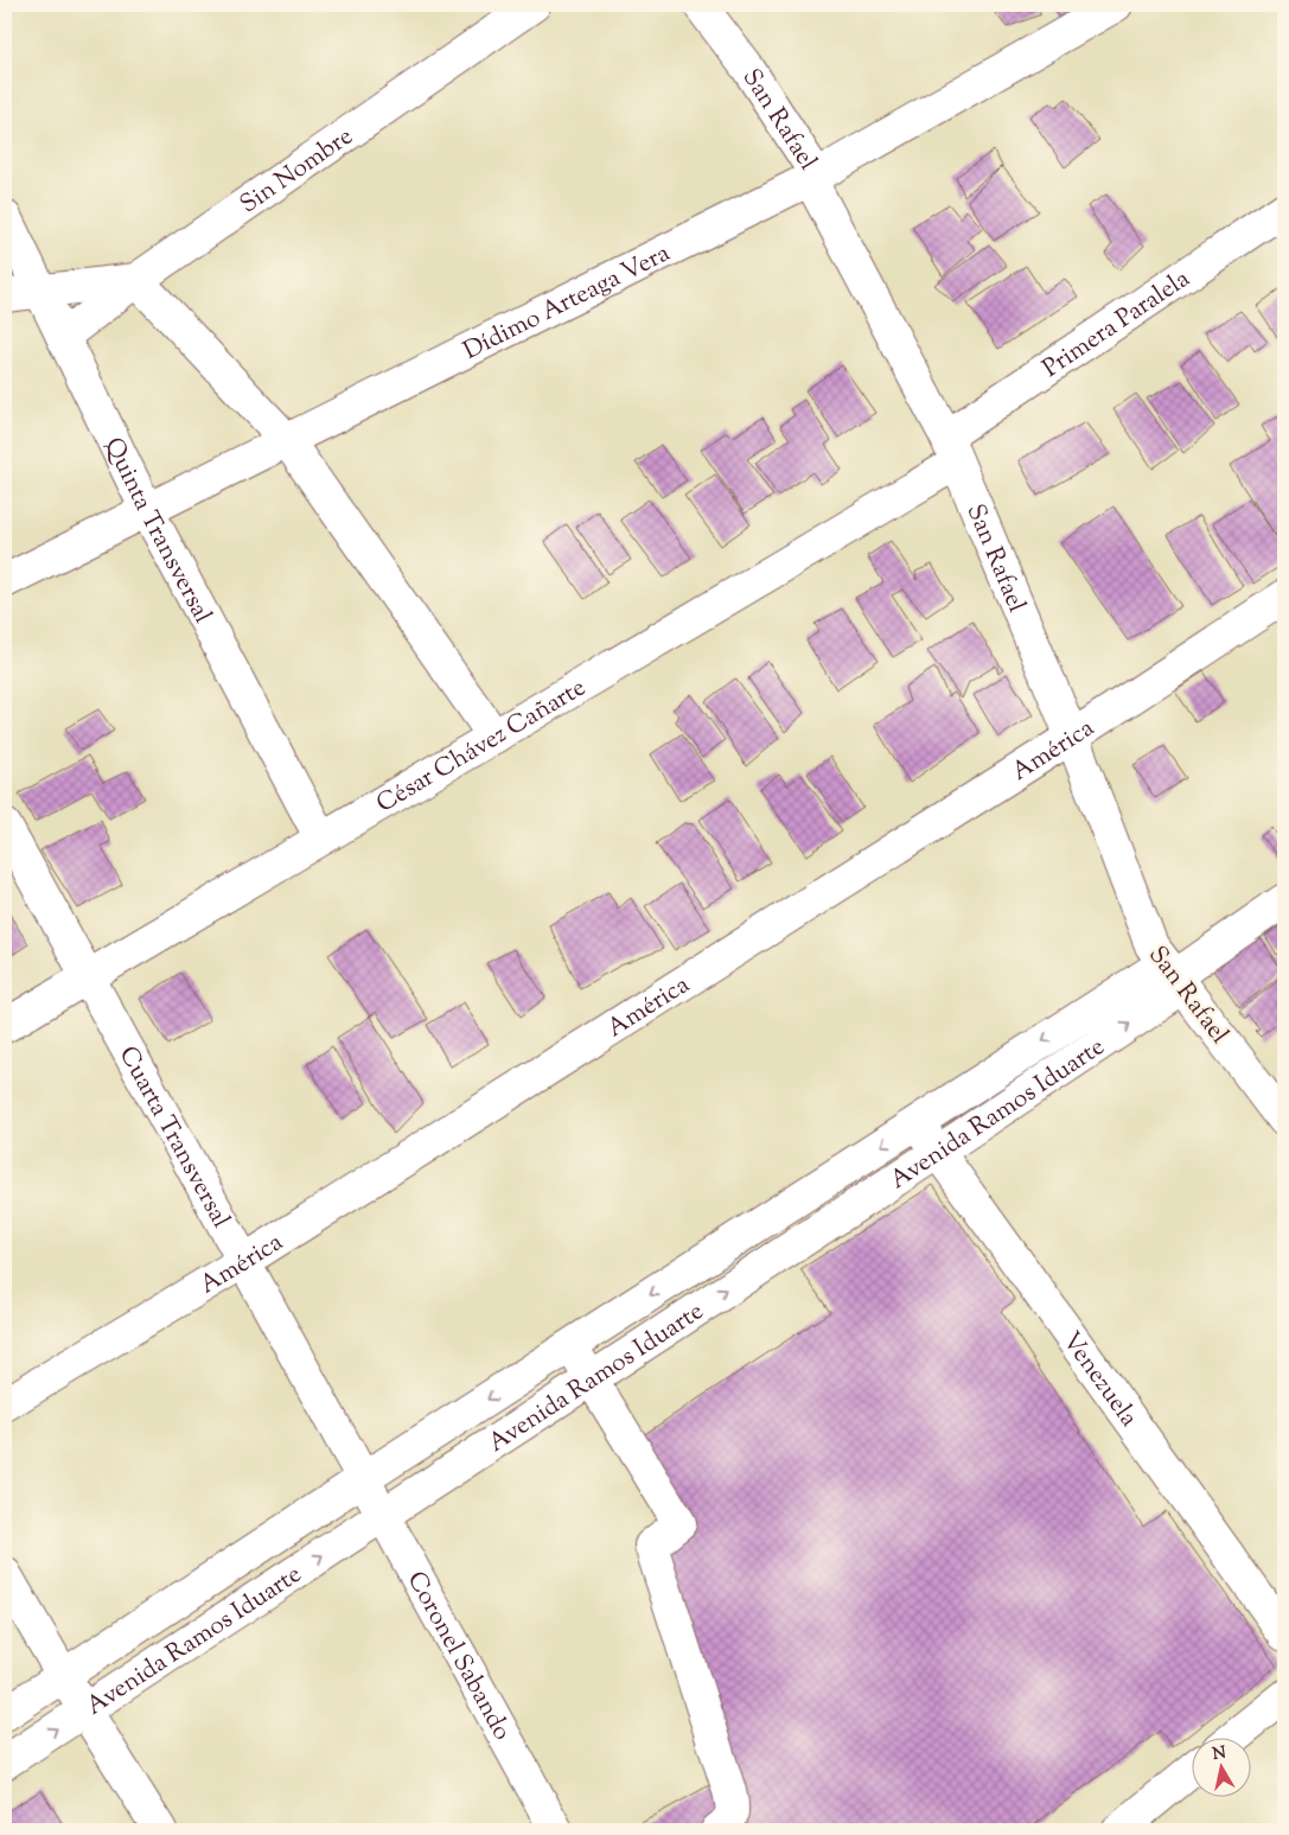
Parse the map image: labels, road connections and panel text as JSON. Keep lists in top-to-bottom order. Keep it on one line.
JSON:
{"streets":{"street":["San Rafael","Sin Nombre","Dídimo Arteaga Vera","Primera Paralela","Quinta Transversal","César Chávez Cañarte","América","Avenida Ramos Iduarte","Cuarta Transversal","Venezuela","Coronel Sabando"]},"crossings":[["San Rafael","Dídimo Arteaga Vera"],["San Rafael","Primera Paralela"],["San Rafael","César Chávez Cañarte"],["San Rafael","América"],["San Rafael","Avenida Ramos Iduarte"],["Sin Nombre","Quinta Transversal"],["Dídimo Arteaga Vera","Quinta Transversal"],["Primera Paralela","César Chávez Cañarte"],["Quinta Transversal","César Chávez Cañarte"],["César Chávez Cañarte","Cuarta Transversal"],["América","Cuarta Transversal"],["Avenida Ramos Iduarte","Cuarta Transversal"],["Avenida Ramos Iduarte","Venezuela"],["Avenida Ramos Iduarte","Coronel Sabando"],["Cuarta Transversal","Coronel Sabando"]],"north":"top"}
